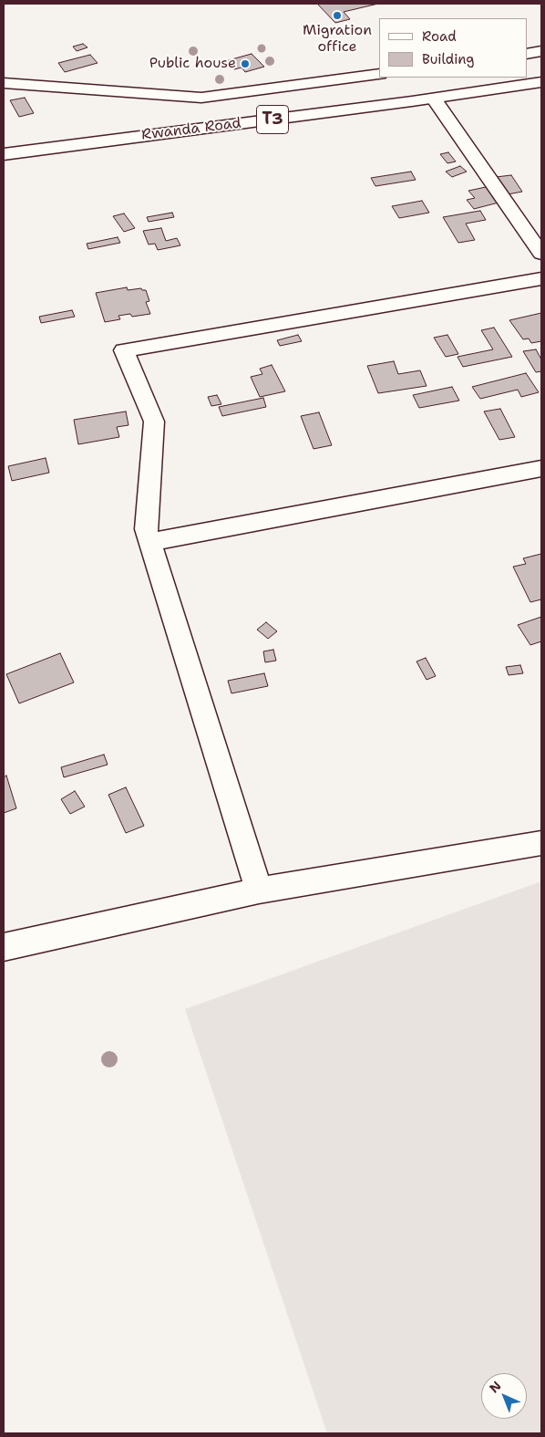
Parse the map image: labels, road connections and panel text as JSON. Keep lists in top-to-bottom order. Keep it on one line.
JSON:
{"streets":{"main road":["T3","Rwanda Road"]},"places":["Migration office","Public house"],"legend":["Road","Building"],"north":"top left"}
